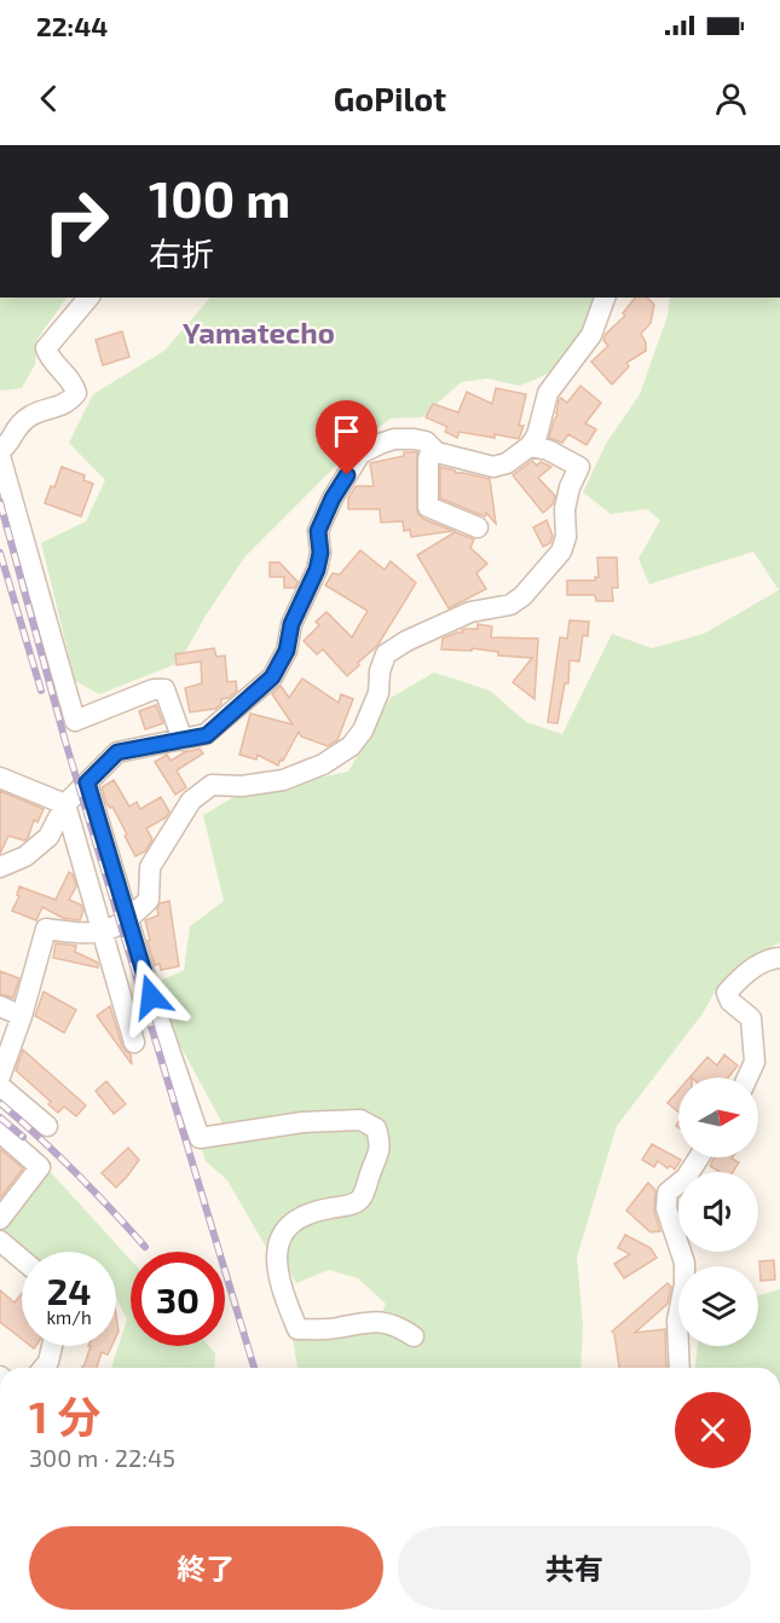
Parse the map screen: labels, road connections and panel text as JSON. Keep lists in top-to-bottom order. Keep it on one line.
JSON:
{"districts":["Yamatecho"],"north":"right","page":{"status":"22:44","header":"GoPilot","turn":["100 m","右折"],"speed":"24 km/h","limit":"30","heading":["1 分","300 m · 22:45"],"buttons":["終了","共有"]}}
